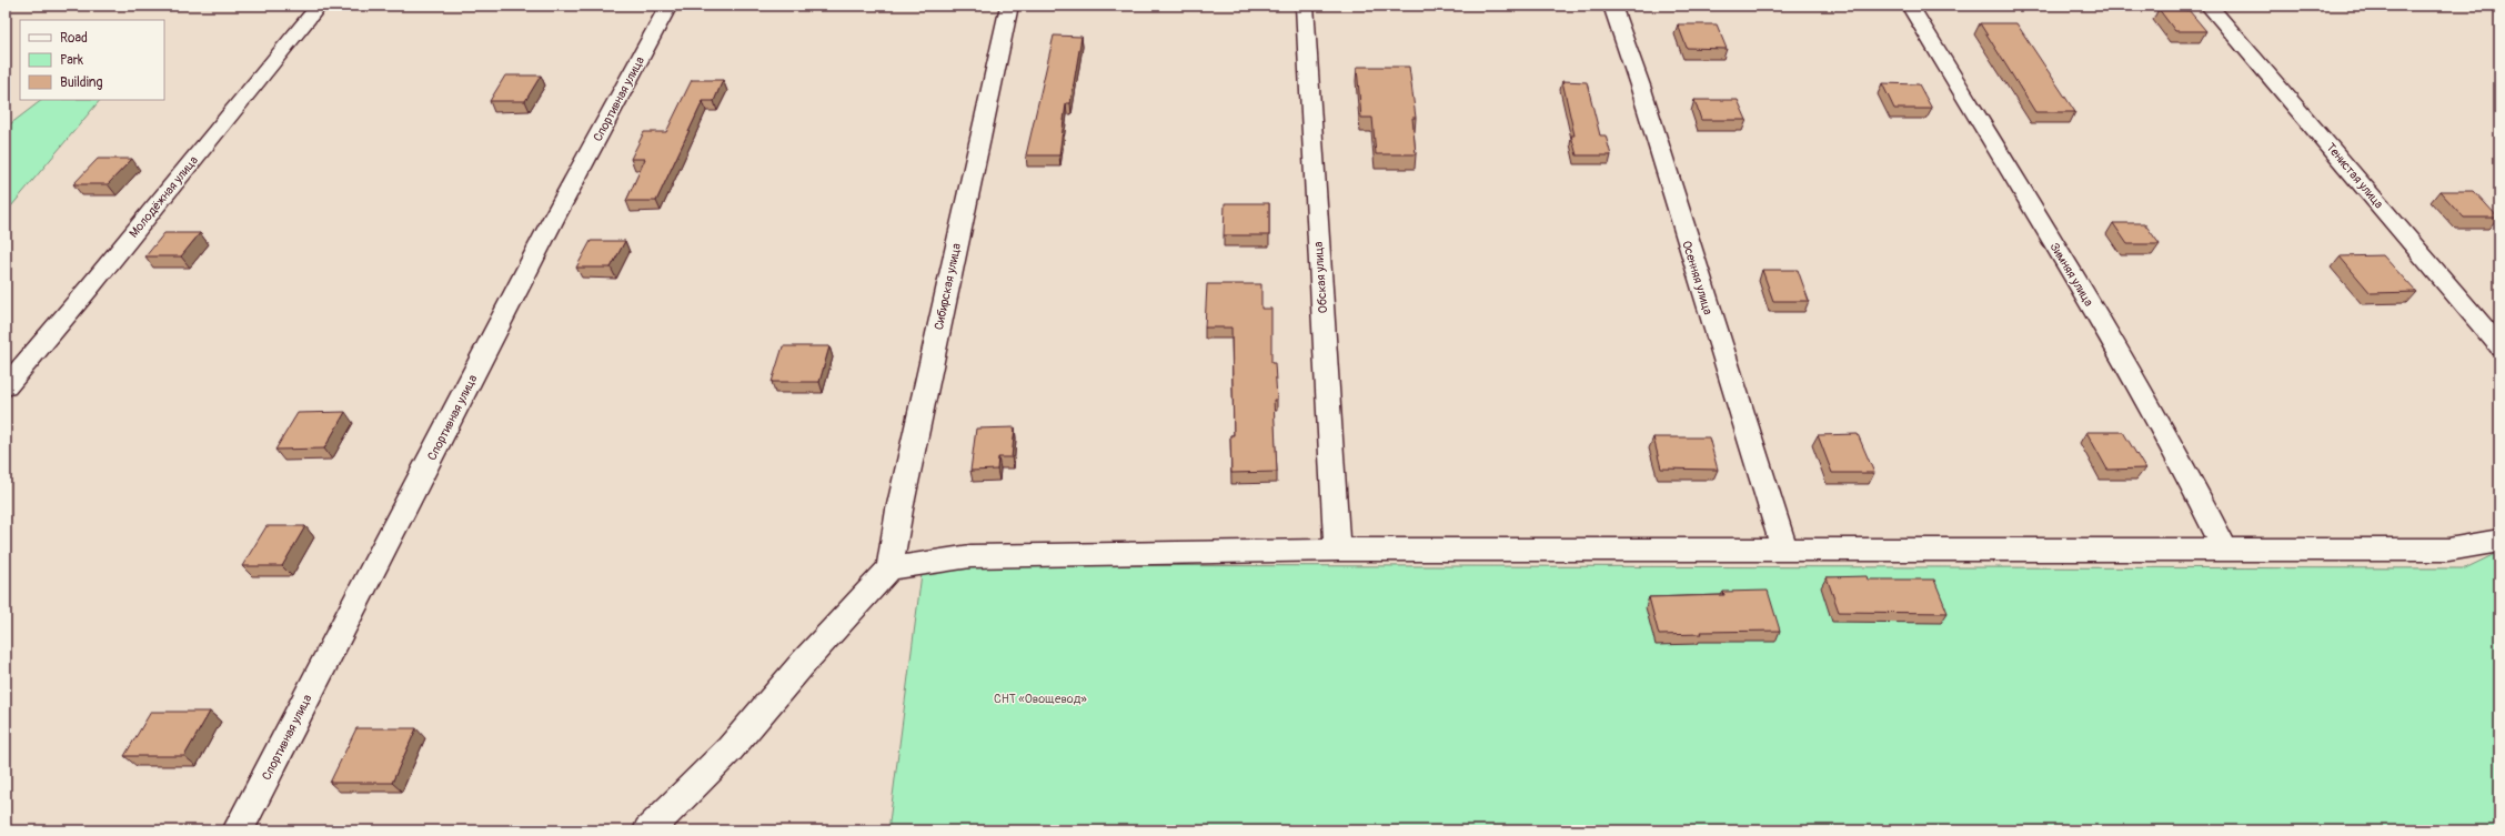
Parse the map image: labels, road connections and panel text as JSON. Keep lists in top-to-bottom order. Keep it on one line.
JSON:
{"streets":{"street":["Спортивная улица","Тенистая улица","Молодёжная улица","Зимняя улица","Обская улица","Осенняя улица","Сибирская улица"]},"parks":["СНТ «Овощевод»"],"legend":["Road","Park","Building"]}
